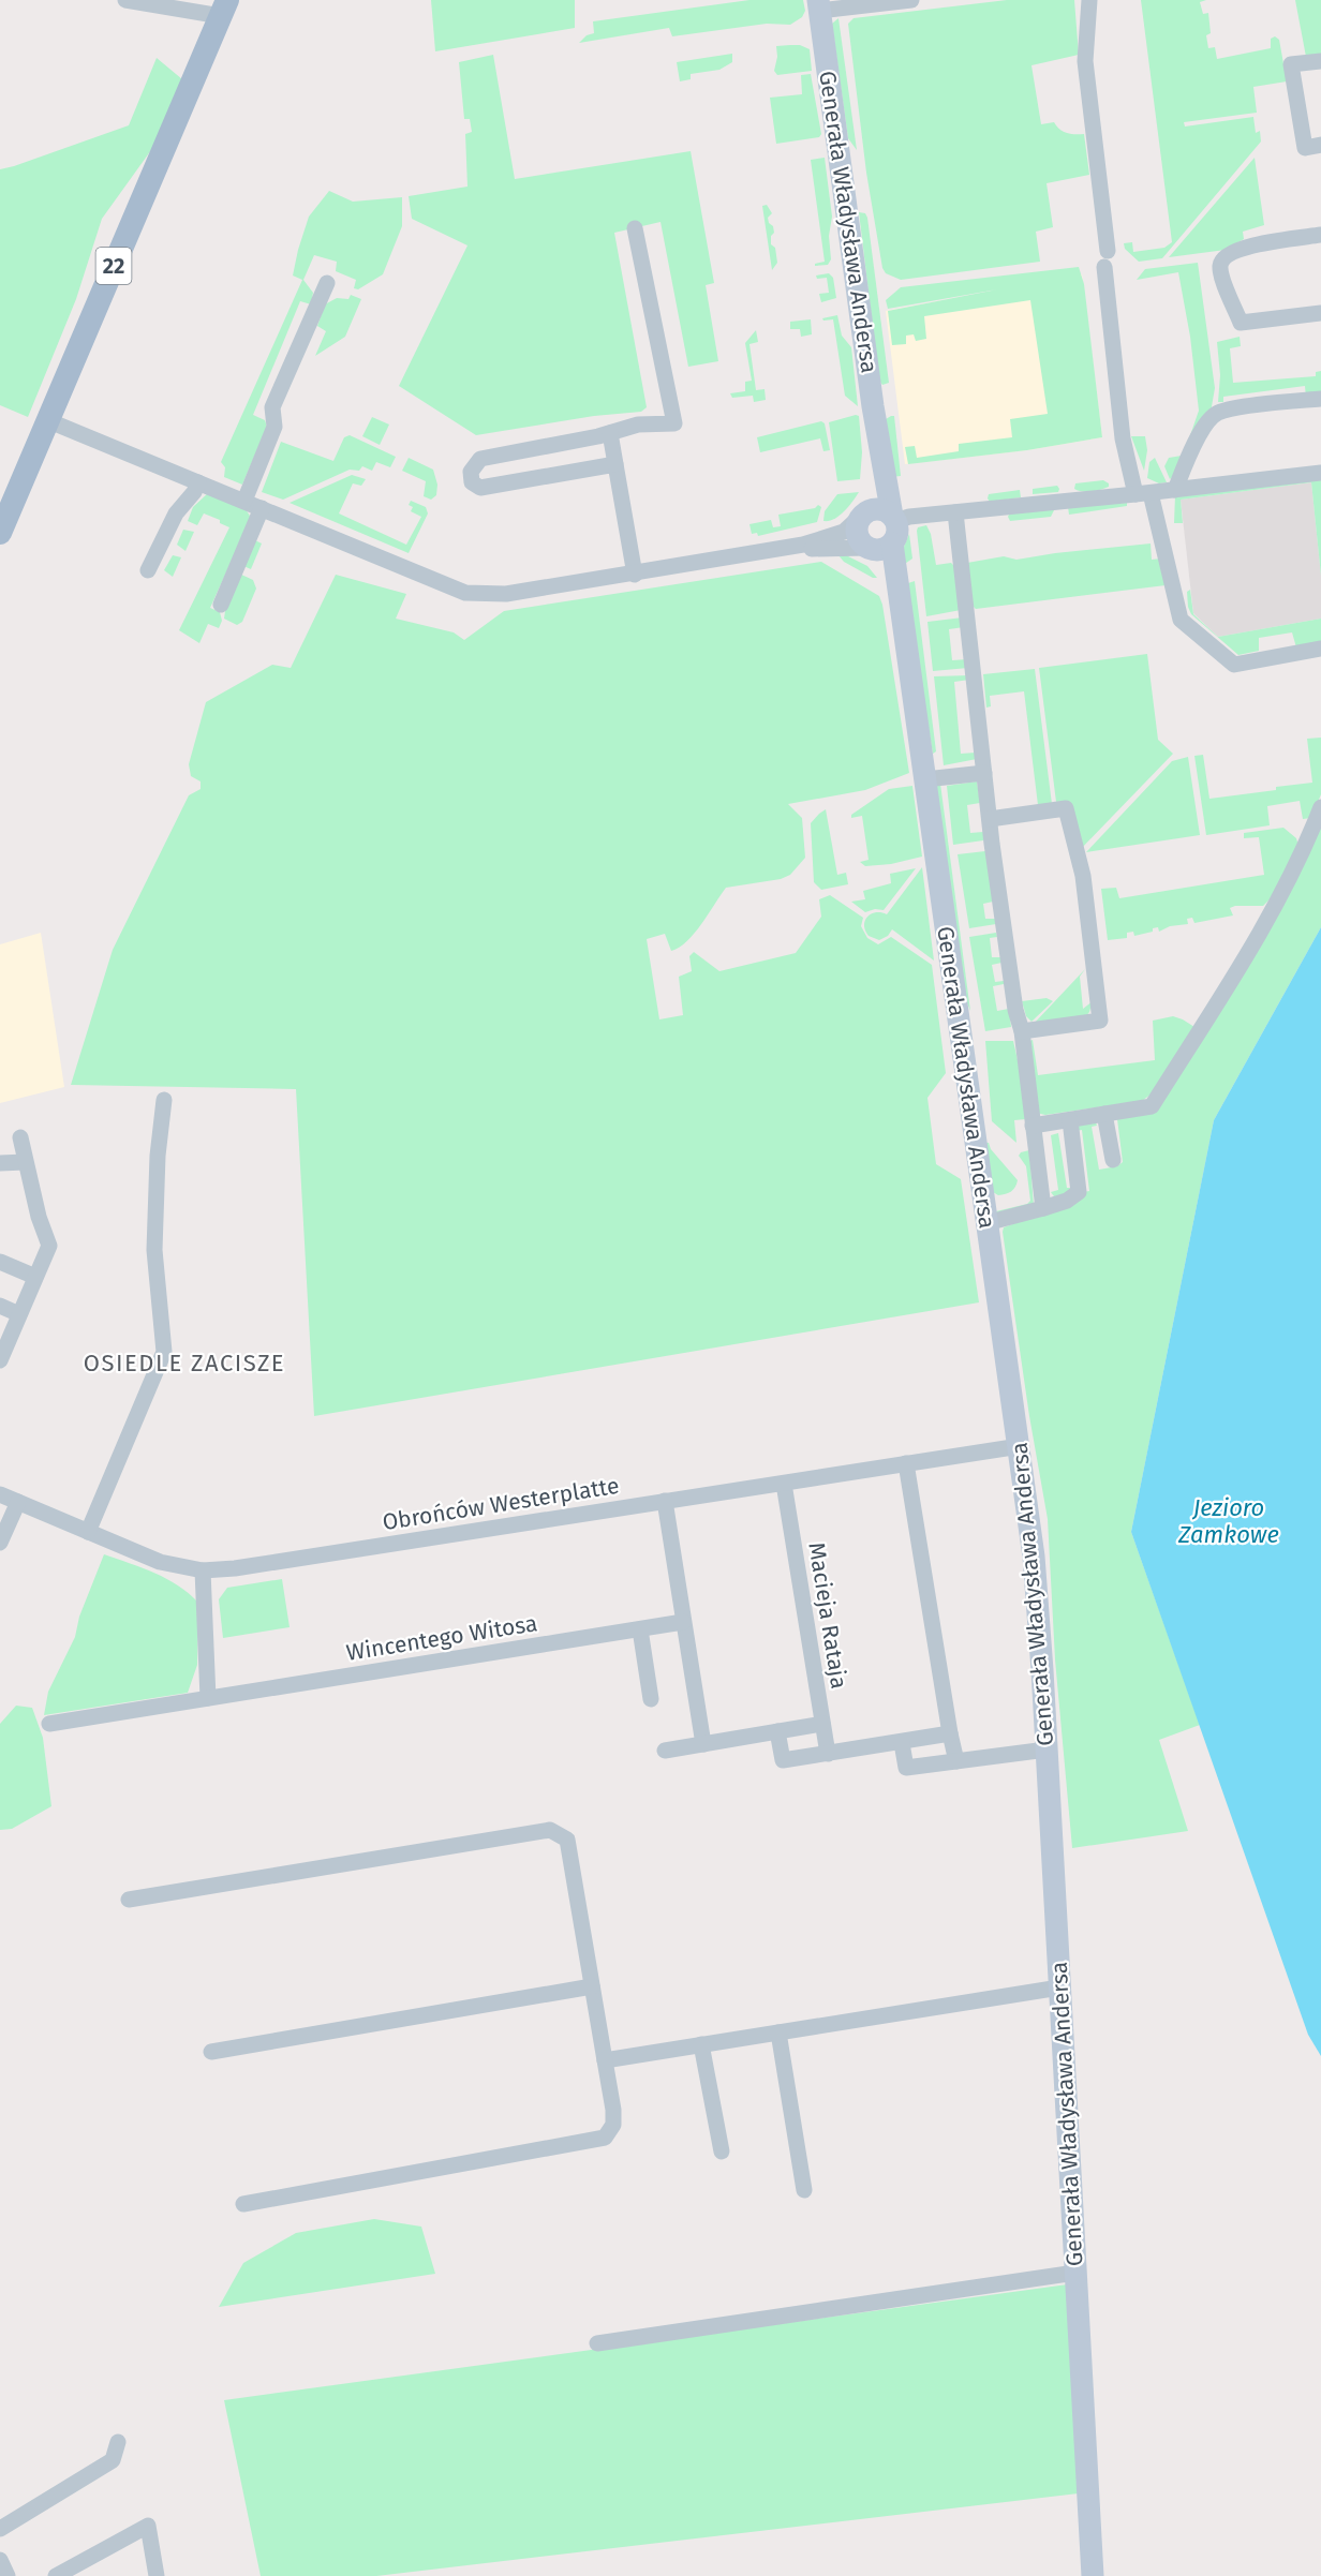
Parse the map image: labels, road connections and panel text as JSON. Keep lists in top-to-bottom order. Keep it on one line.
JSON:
{"streets":{"main road":["Generała Władysława Andersa","22"],"street":["Obrońców Westerplatte","Macieja Rataja","Wincentego Witosa"]},"crossings":[["Generała Władysława Andersa","Obrońców Westerplatte"],["Obrońców Westerplatte","Macieja Rataja"]],"districts":["OSIEDLE ZACISZE"],"water":["Jezioro Zamkowe"]}
